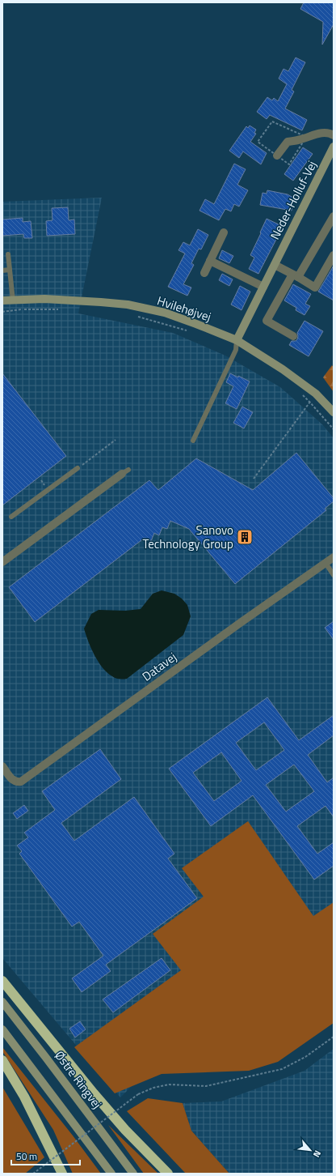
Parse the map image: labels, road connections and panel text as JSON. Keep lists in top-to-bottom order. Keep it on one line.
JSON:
{"streets":{"street":["Neder-Holluf-Vej","Hvilehøjvej","Datavej","Østre Ringvej"]},"crossings":[["Neder-Holluf-Vej","Hvilehøjvej"]],"places":{"building":["Sanovo Technology Group"]},"scale_bar":"50 m","north":"bottom right"}
